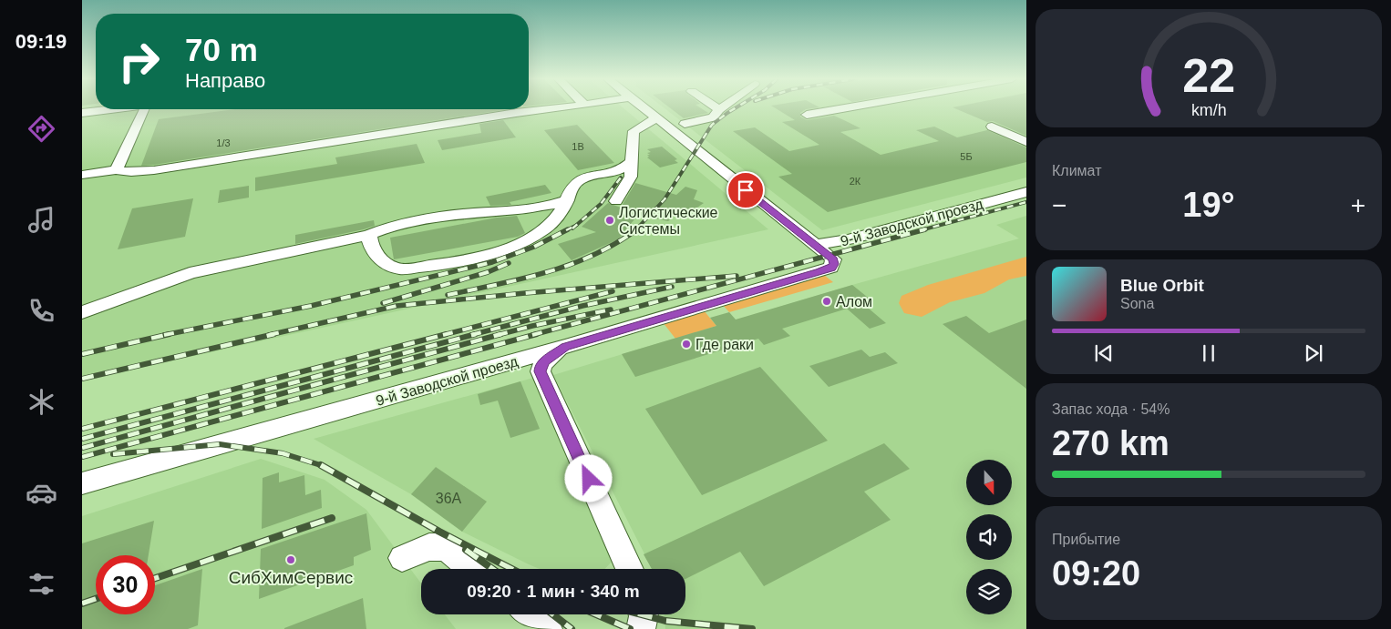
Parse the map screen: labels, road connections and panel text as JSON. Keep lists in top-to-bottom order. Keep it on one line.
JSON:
{"streets":{"street":["9-й Заводской проезд"]},"places":["Логистические Системы","Алом","Где раки","СибХимСервис"],"house_numbers":["1/3","1В","5Б","2К","36А"],"north":"bottom","page":{"tabs":"09:19","turn":["70 m","Направо"],"tile":["Климат",["Запас хода · 54%","270 km"],["Прибытие","09:20"]],"heat":["−","19°","+"],"song":["Blue Orbit","Sona"],"limit":"30","trip":"09:20 · 1 мин · 340 m","gauge":["22","km/h"]}}
